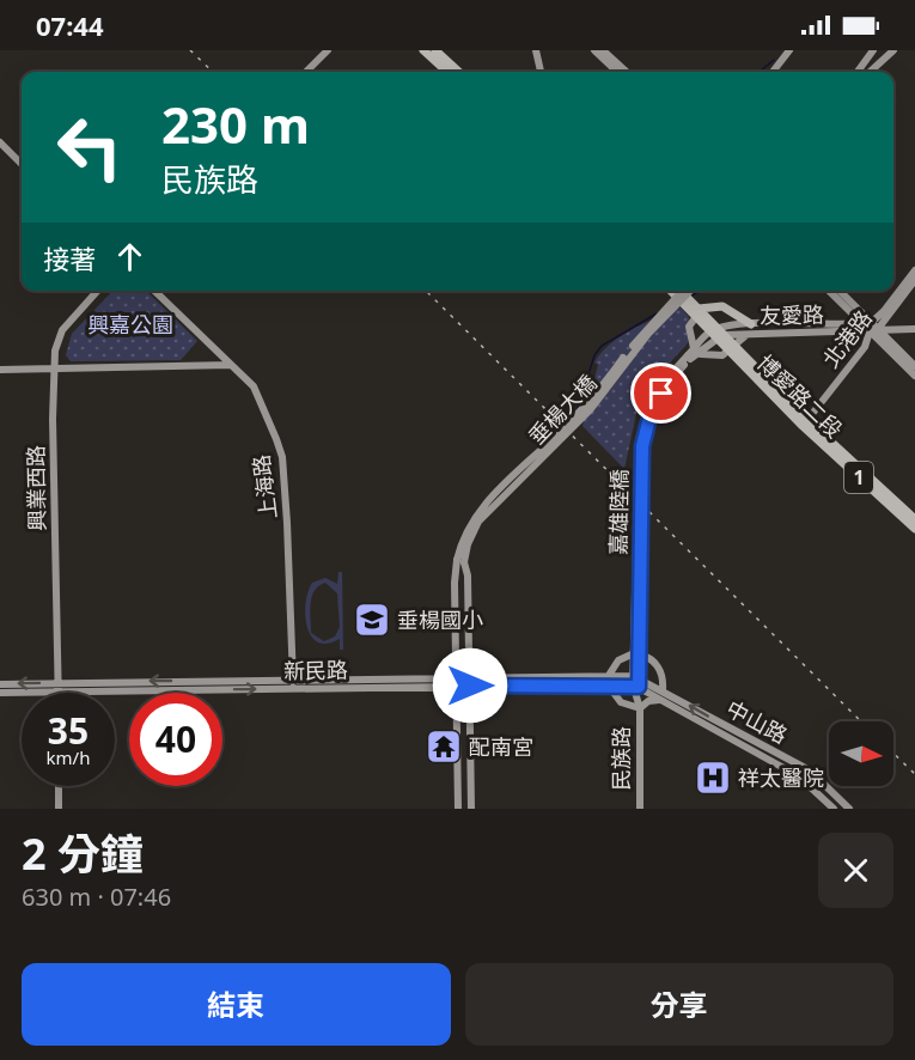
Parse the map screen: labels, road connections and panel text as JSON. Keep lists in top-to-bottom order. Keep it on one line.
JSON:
{"streets":{"main road":["博愛路二段","1"],"street":["友愛路","北港路","垂楊大橋","上海路","興業西路","嘉雄陸橋","新民路","中山路","民族路"]},"crossings":[["友愛路","北港路"],["友愛路","博愛路二段"],["北港路","博愛路二段"],["上海路","新民路"],["興業西路","新民路"],["嘉雄陸橋","民族路"],["新民路","中山路"],["新民路","民族路"],["中山路","民族路"]],"parks":["興嘉公園"],"places":{"school or university":["垂楊國小"],"temple":["配南宮"],"hospital":["祥太醫院"]},"north":"right","page":{"status":"07:44","turn":["230 m","民族路"],"then":"接著","speed":"35 km/h","limit":"40","heading":["2 分鐘","630 m · 07:46"],"buttons":["結束","分享"]}}
